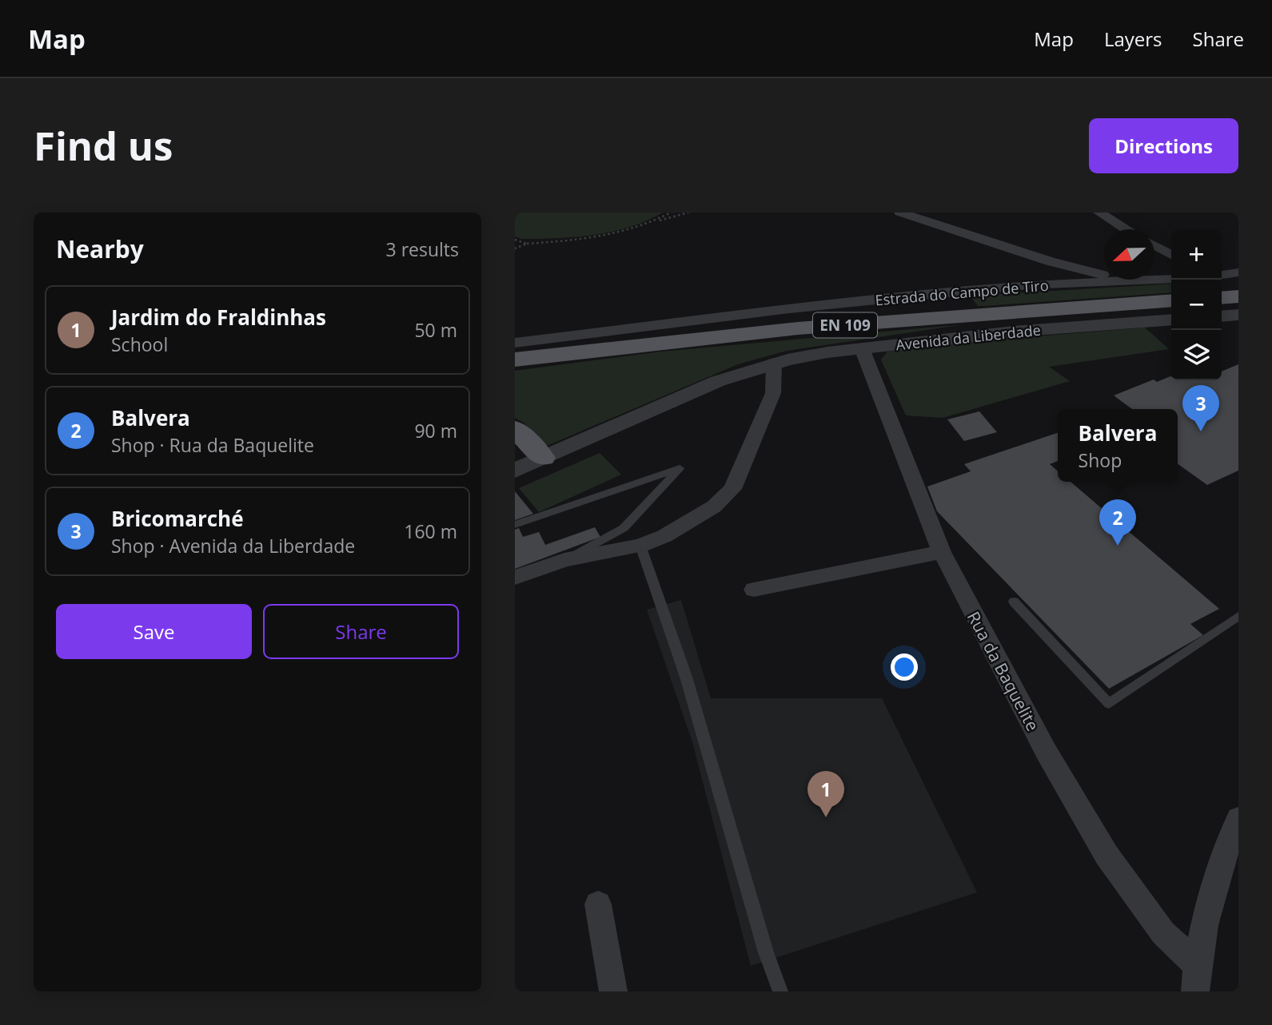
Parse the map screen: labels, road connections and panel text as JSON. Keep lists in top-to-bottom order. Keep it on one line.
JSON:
{"streets":{"main road":["EN 109"],"street":["Estrada do Campo de Tiro","Avenida da Liberdade","Rua da Baquelite"]},"crossings":[["Avenida da Liberdade","Rua da Baquelite"]],"north":"left","page":{"header":"Map","nav":["Map","Layers","Share"],"buttons":["Directions",["Save","Share"]],"title":"Find us","heading":["Nearby","3 results"],"map_buttons":["+","−"],"list":[{"mark":"1","name":"Jardim do Fraldinhas","note":"School","value":"50 m"},{"mark":"2","name":"Balvera","note":"Shop · Rua da Baquelite","value":"90 m"},{"mark":"3","name":"Bricomarché","note":"Shop · Avenida da Liberdade","value":"160 m"}],"pins":["3","2","1"],"popup":["Balvera","Shop"]}}
